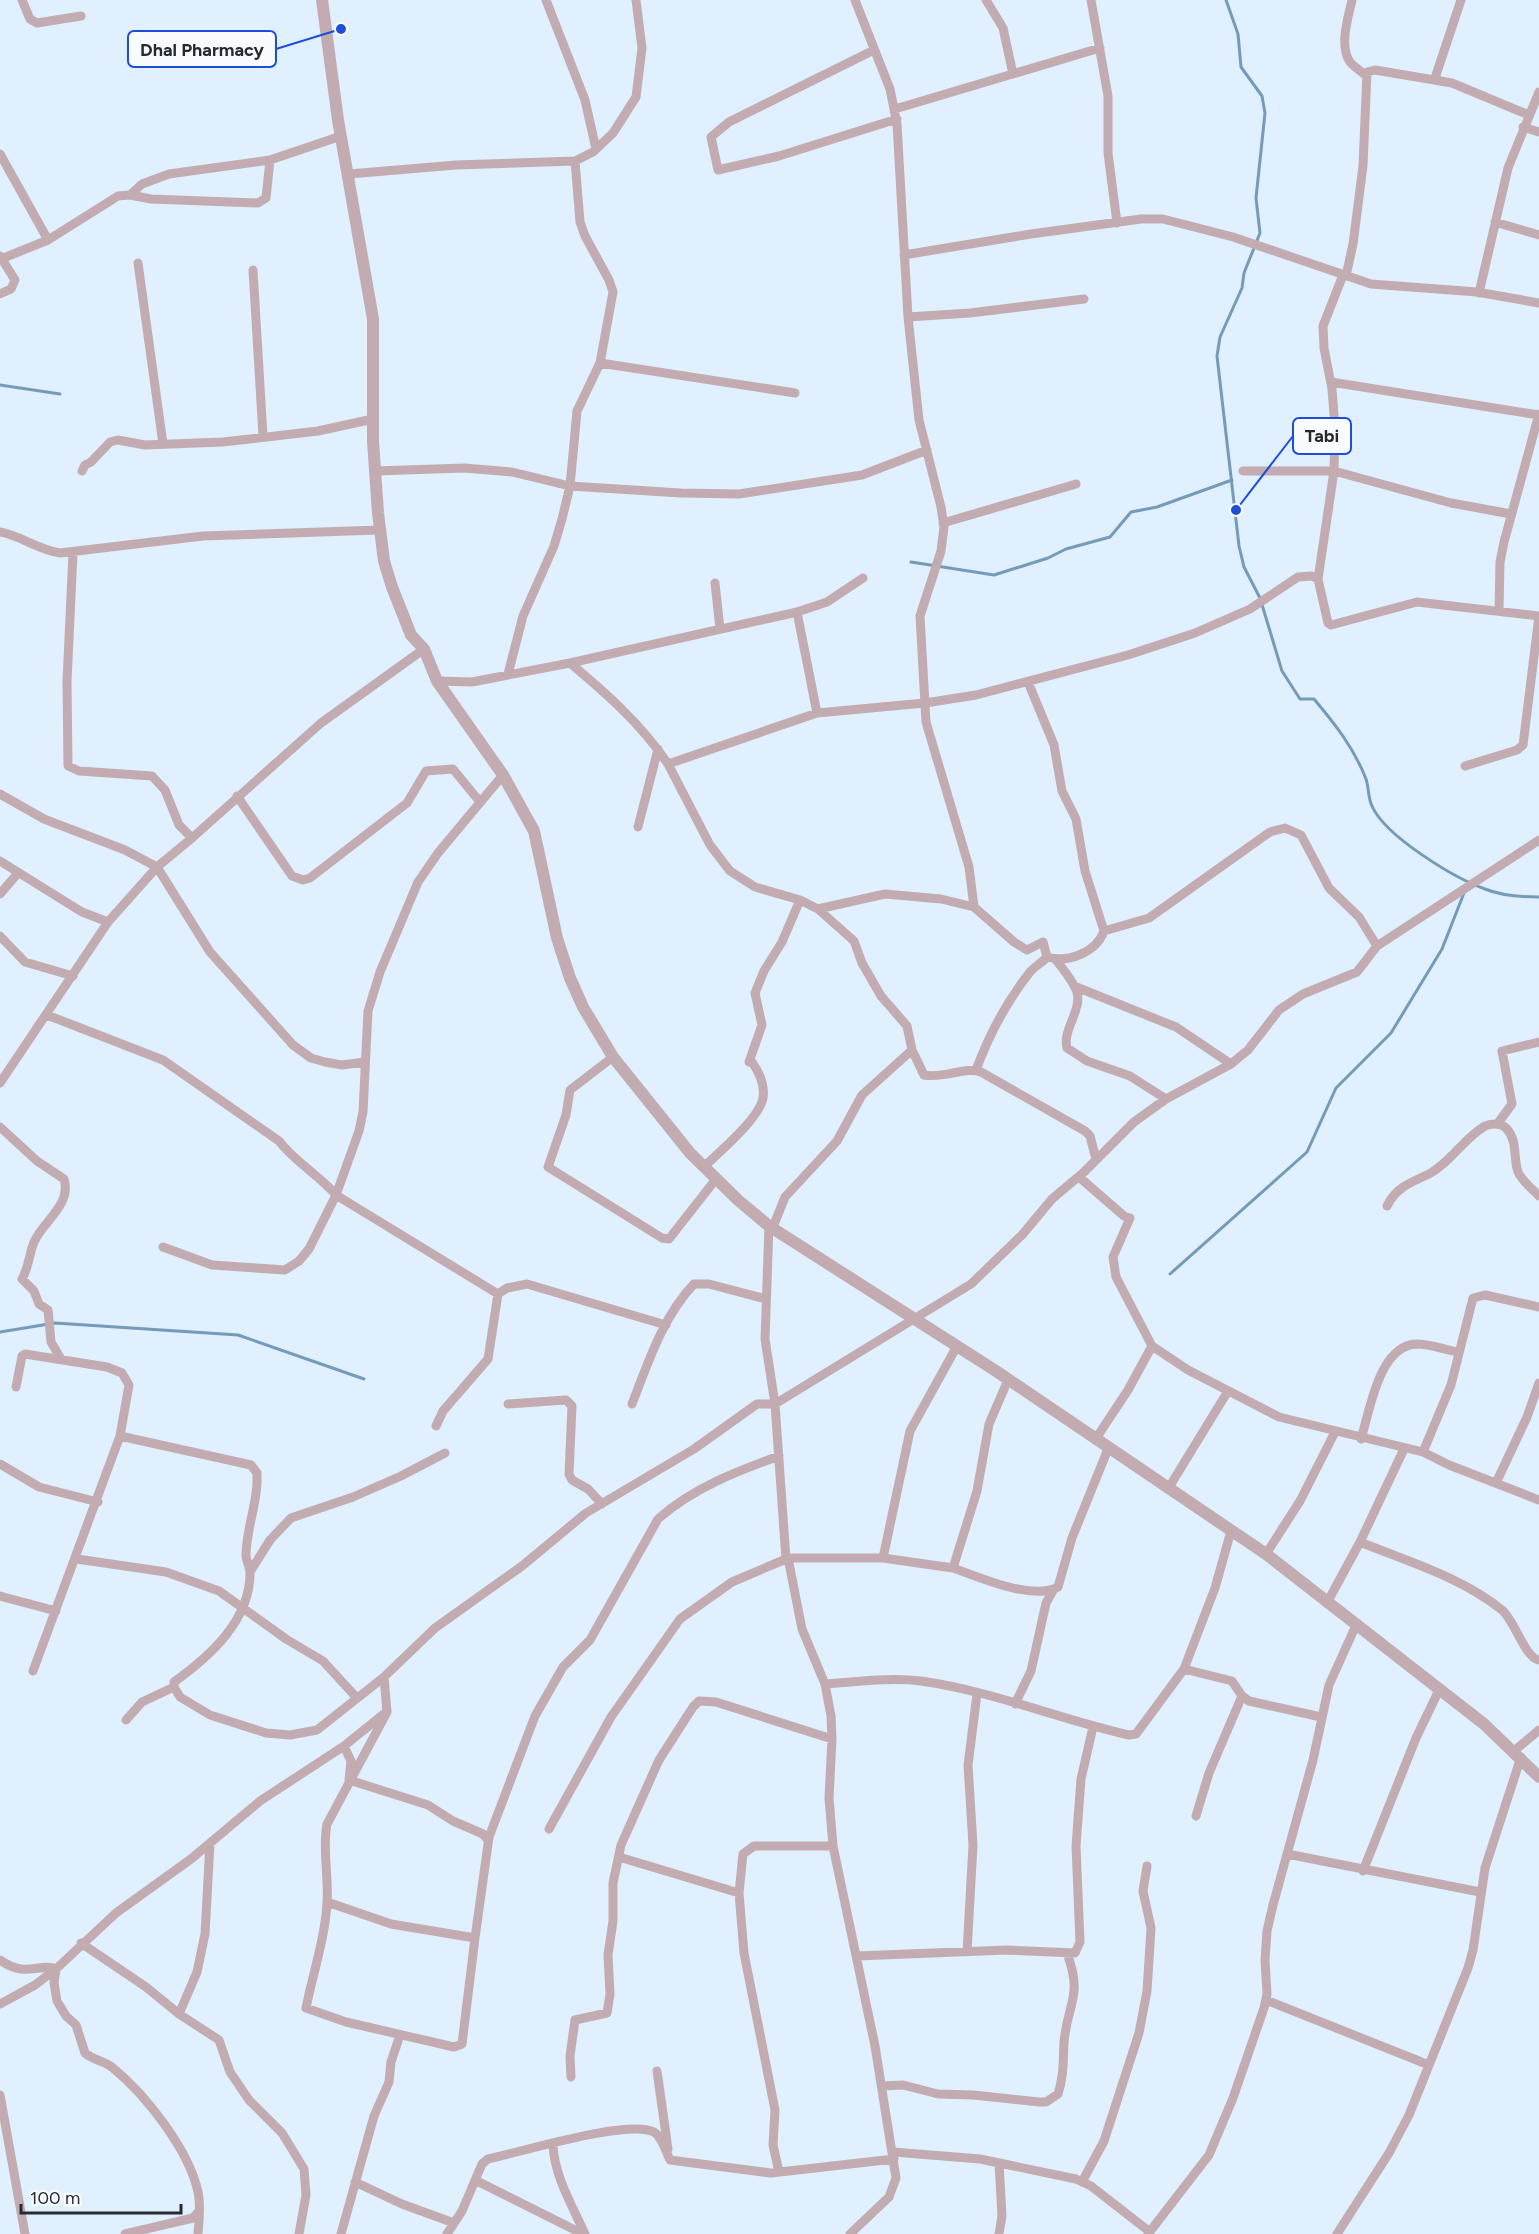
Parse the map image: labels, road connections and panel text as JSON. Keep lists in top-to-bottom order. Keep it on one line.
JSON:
{"places":["Dhal Pharmacy","Tabi"],"scale_bar":"100 m"}
